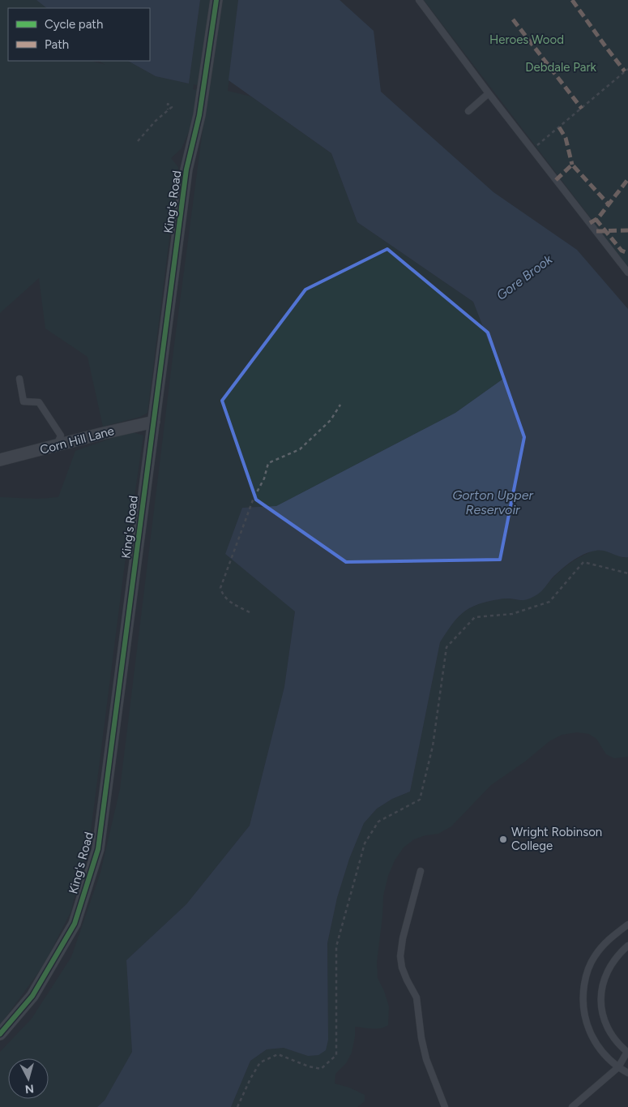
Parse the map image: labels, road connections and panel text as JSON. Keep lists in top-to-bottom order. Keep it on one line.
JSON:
{"streets":{"street":["King's Road","Corn Hill Lane"]},"crossings":[["King's Road","Corn Hill Lane"]],"water":["Gore Brook","Gorton Upper Reservoir"],"parks":["Heroes Wood","Debdale Park"],"places":["Wright Robinson College"],"legend":["Cycle path","Path"],"north":"bottom"}
